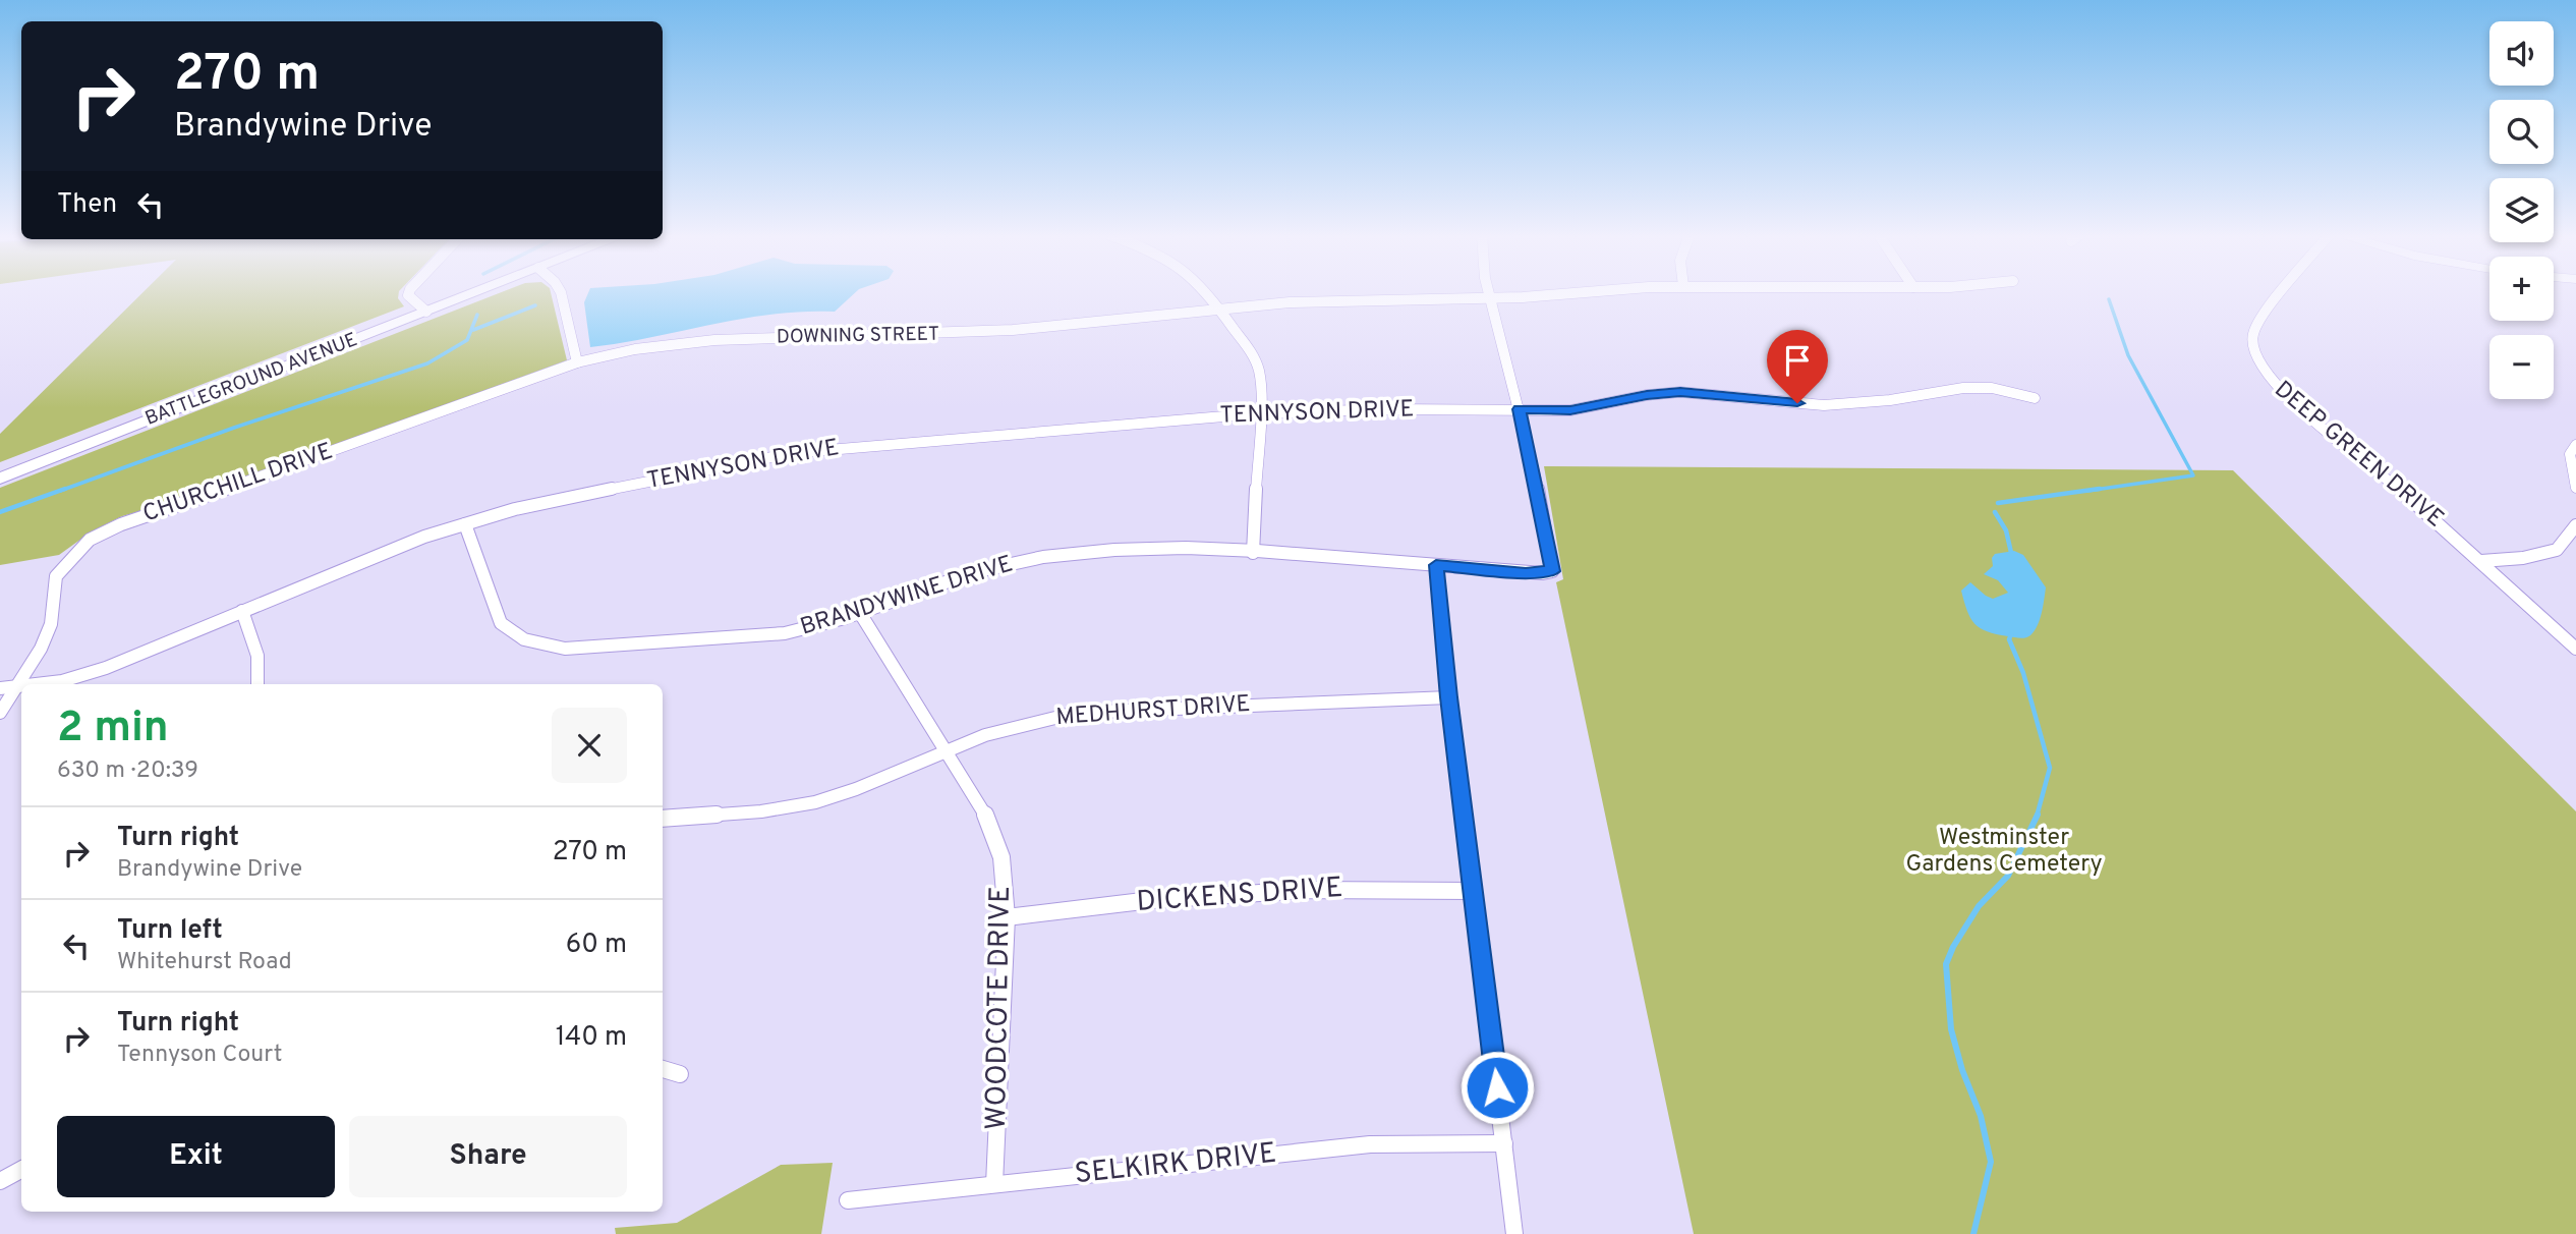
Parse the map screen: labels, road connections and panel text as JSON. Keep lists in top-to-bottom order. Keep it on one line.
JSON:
{"streets":{"main road":["BATTLEGROUND AVENUE"],"street":["DOWNING STREET","TENNYSON DRIVE","DEEP GREEN DRIVE","CHURCHILL DRIVE","BRANDYWINE DRIVE","MEDHURST DRIVE","DICKENS DRIVE","WOODCOTE DRIVE","SELKIRK DRIVE"]},"crossings":[["DOWNING STREET","CHURCHILL DRIVE"],["TENNYSON DRIVE","CHURCHILL DRIVE"],["TENNYSON DRIVE","BRANDYWINE DRIVE"],["BRANDYWINE DRIVE","WOODCOTE DRIVE"],["MEDHURST DRIVE","WOODCOTE DRIVE"],["DICKENS DRIVE","WOODCOTE DRIVE"],["WOODCOTE DRIVE","SELKIRK DRIVE"]],"parks":["Westminster Gardens Cemetery"],"page":{"map_buttons":["+","−"],"turn":["270 m","Brandywine Drive"],"then":"Then","heading":["2 min","630 m · 20:39"],"list":[{"name":"Turn right","note":"Brandywine Drive","value":"270 m"},{"name":"Turn left","note":"Whitehurst Road","value":"60 m"},{"name":"Turn right","note":"Tennyson Court","value":"140 m"}],"buttons":["Exit","Share"]}}
